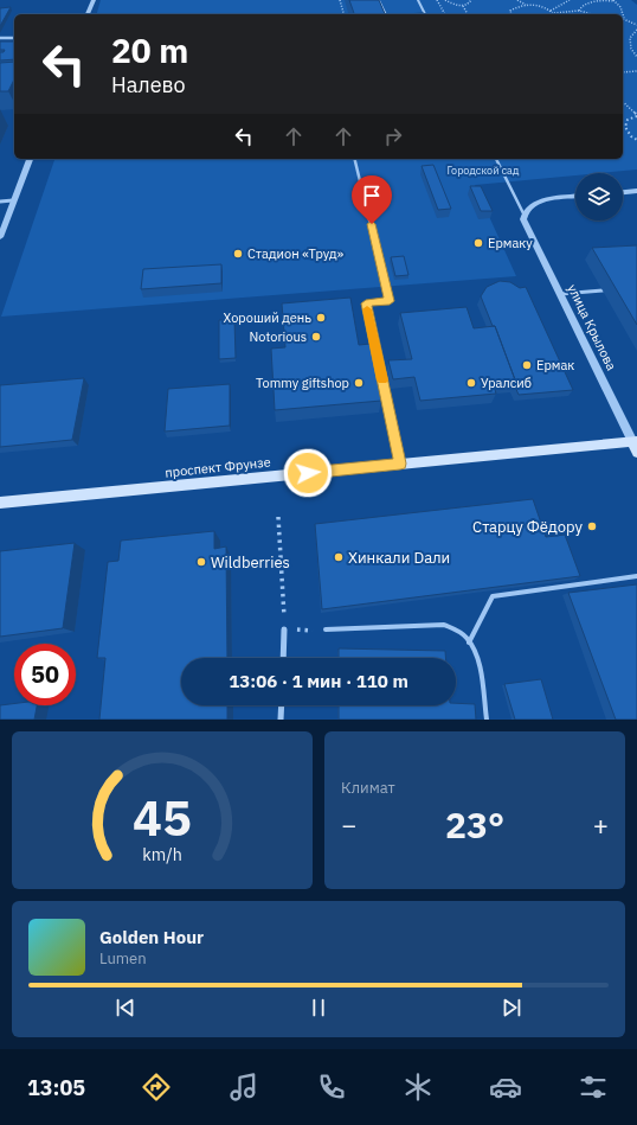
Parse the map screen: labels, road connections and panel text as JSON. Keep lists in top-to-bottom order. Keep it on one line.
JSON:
{"streets":{"main road":["улица Крылова","проспект Фрунзе"]},"crossings":[["улица Крылова","проспект Фрунзе"]],"parks":["Городской сад"],"places":["Ермаку","Стадион «Труд»","Хороший день","Notorious","Ермак","Tommy giftshop","Уралсиб","Старцу Фёдору","Хинкали Dали","Wildberries"],"page":{"turn":["20 m","Налево"],"limit":"50","trip":"13:06 · 1 мин · 110 m","tile":"Климат","heat":["−","23°","+"],"song":["Golden Hour","Lumen"],"tabs":"13:05","gauge":["45","km/h"]}}
